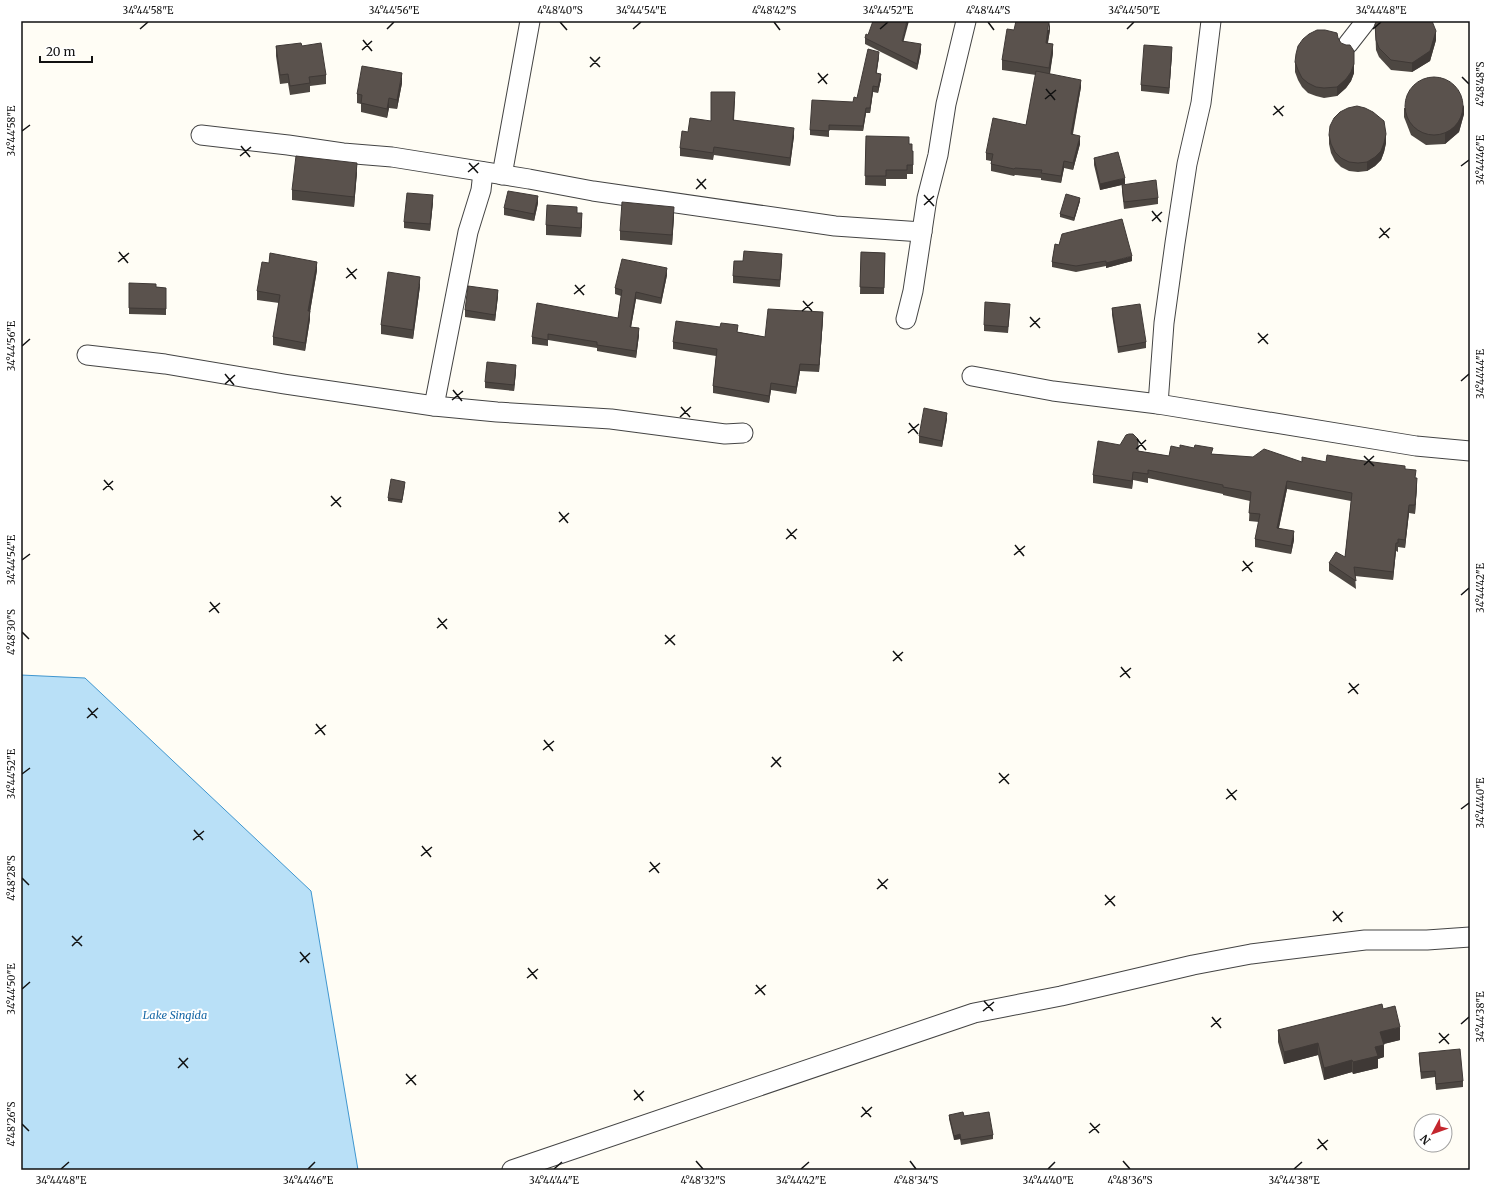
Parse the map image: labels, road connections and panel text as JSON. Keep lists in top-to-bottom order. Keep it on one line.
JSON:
{"water":["Lake Singida"],"scale_bar":"20 m","north":"bottom left","coordinates":["34°44'58\"E","34°44'56\"E","4°48'40\"S","34°44'54\"E","4°48'42\"S","34°44'52\"E","4°48'44\"S","34°44'50\"E","34°44'48\"E","4°48'48\"S","34°44'46\"E","34°44'44\"E","34°44'42\"E","4°48'30\"S","34°44'40\"E","4°48'28\"S","34°44'38\"E","4°48'26\"S","4°48'32\"S","4°48'34\"S","4°48'36\"S"]}
